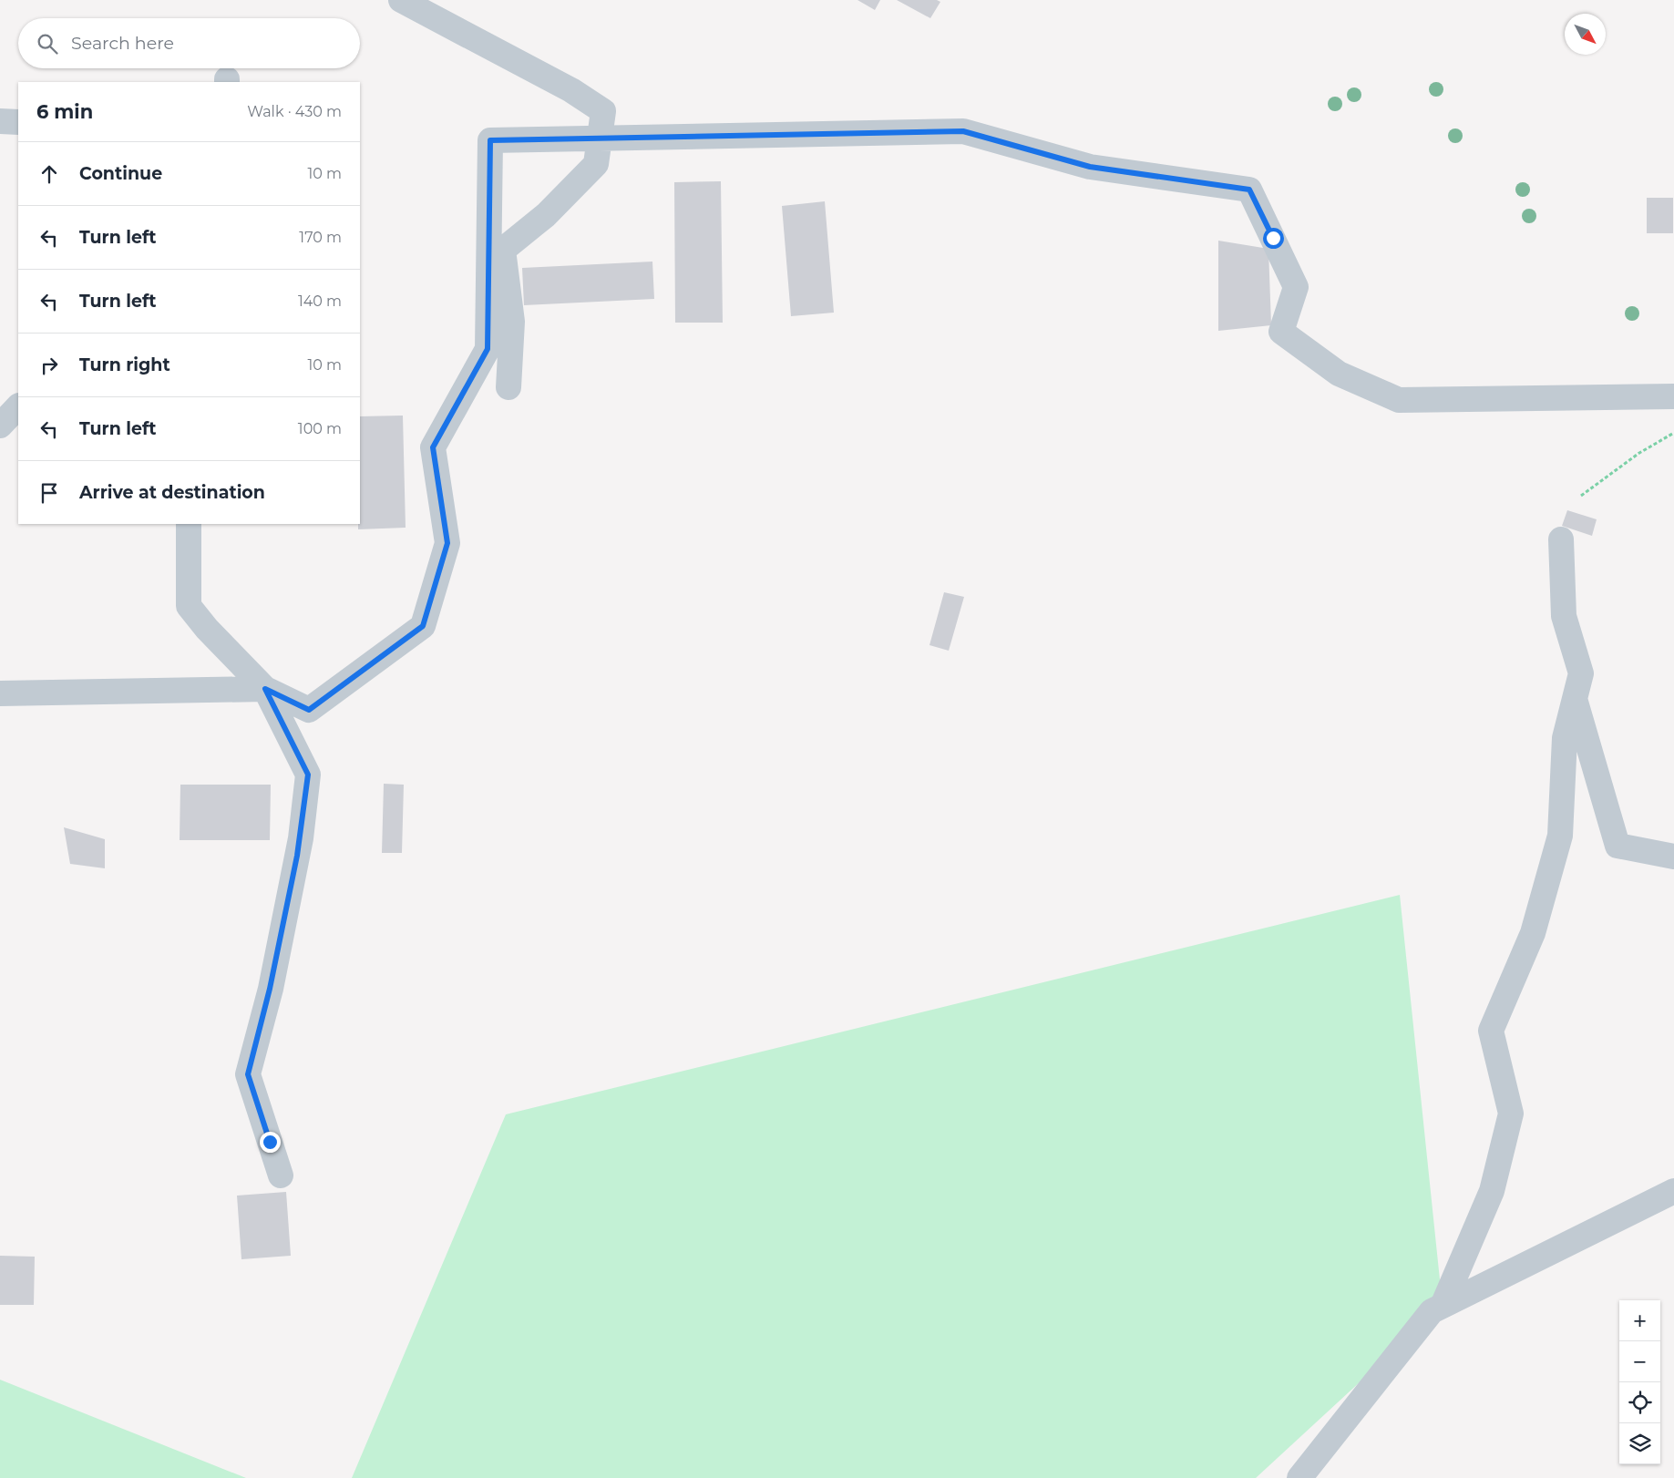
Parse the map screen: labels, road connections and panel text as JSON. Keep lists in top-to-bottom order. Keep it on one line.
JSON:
{"north":"bottom right","page":{"search":"Search here","heading":["6 min","Walk · 430 m"],"list":[["Continue","10 m"],["Turn left","170 m"],["Turn left","140 m"],["Turn right","10 m"],["Turn left","100 m"],"Arrive at destination"],"map_buttons":["+","−"]}}
